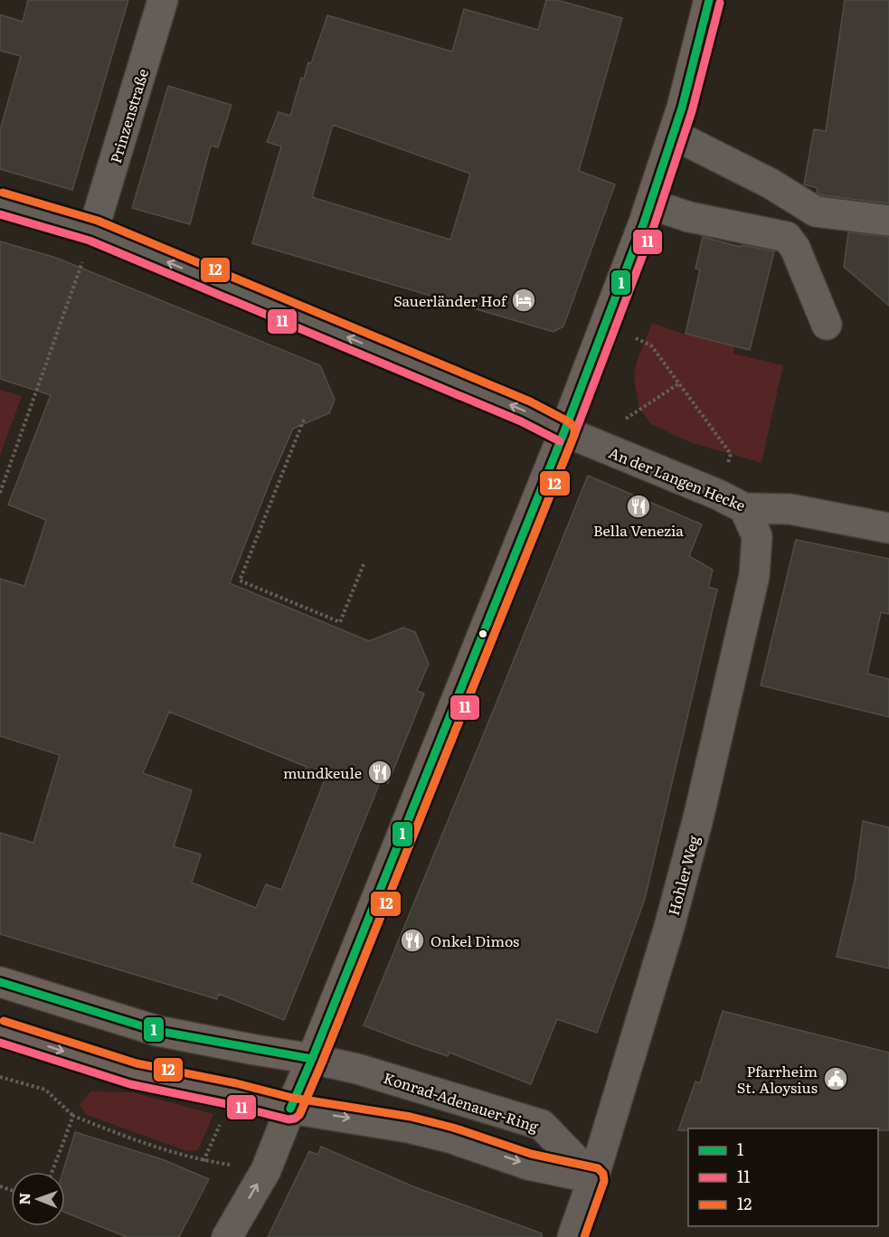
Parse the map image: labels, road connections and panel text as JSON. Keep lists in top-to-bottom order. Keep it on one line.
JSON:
{"streets":{"main road":["Konrad-Adenauer-Ring"],"street":["Prinzenstraße","An der Langen Hecke","Hohler Weg"]},"crossings":[["Prinzenstraße","An der Langen Hecke"],["An der Langen Hecke","Hohler Weg"],["Hohler Weg","Konrad-Adenauer-Ring"]],"one_way":["An der Langen Hecke"],"places":{"hotel":["Sauerländer Hof"],"restaurant":["Bella Venezia","mundkeule","Onkel Dimos"],"public building":["Pfarrheim St. Aloysius"]},"lines":["transit line 1","transit line 11","transit line 12"],"legend":["1","11","12"],"north":"left"}
